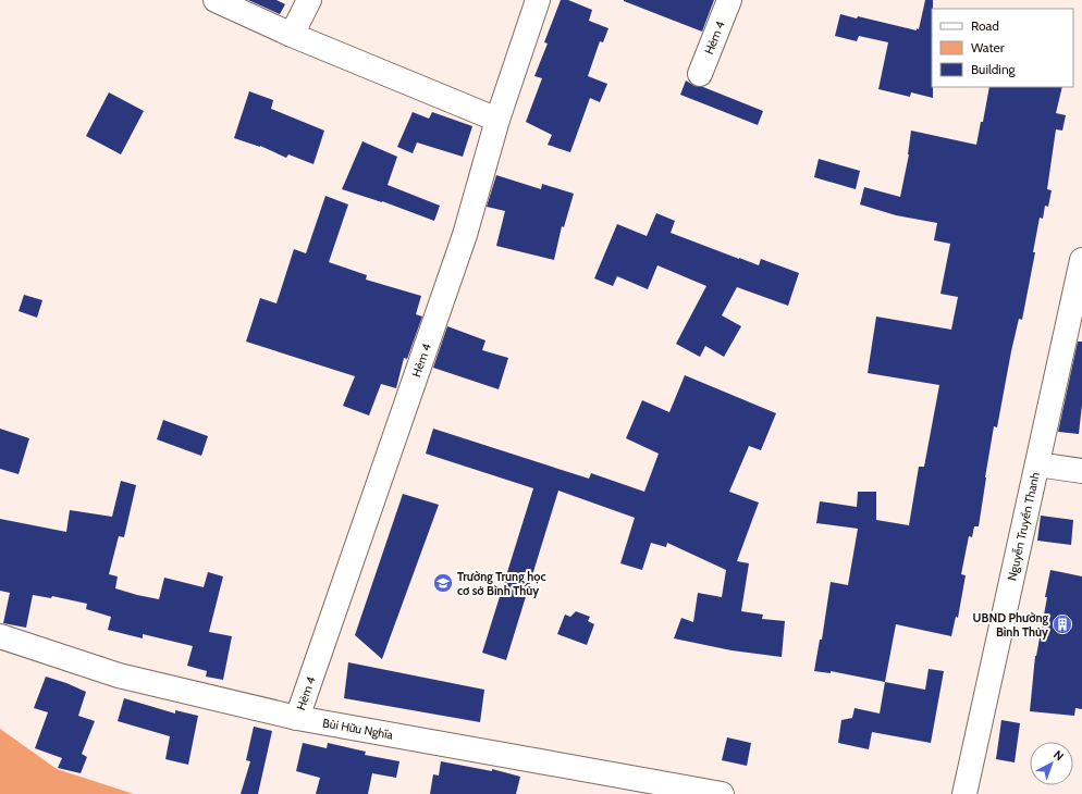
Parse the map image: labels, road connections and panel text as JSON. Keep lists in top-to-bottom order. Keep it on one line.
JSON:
{"streets":{"street":["Hẻm 4","Nguyễn Truyền Thanh","Bùi Hữu Nghĩa"]},"crossings":[["Hẻm 4","Bùi Hữu Nghĩa"]],"places":{"school or university":["Trường Trung học cơ sở Bình Thủy"],"building":["UBND Phường Bình Thủy"]},"legend":["Road","Water","Building"],"north":"top right"}
